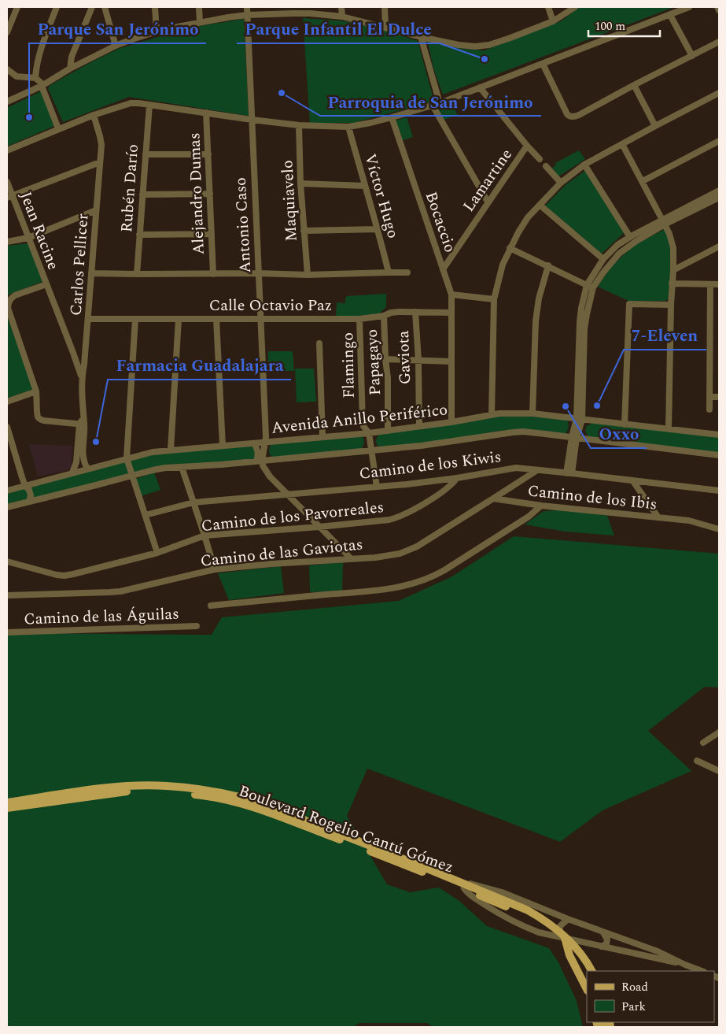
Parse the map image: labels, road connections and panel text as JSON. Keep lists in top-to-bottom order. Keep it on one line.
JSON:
{"streets":{"main road":["Boulevard Rogelio Cantú Gómez"],"street":["Lamartine","Rubén Darío","Alejandro Dumas","Víctor Hugo","Maquiavelo","Bocaccio","Antonio Caso","Jean Racine","Carlos Pellicer","Calle Octavio Paz","Gaviota","Papagayo","Flamingo","Avenida Anillo Periférico","Camino de los Kiwis","Camino de los Ibis","Camino de los Pavorreales","Camino de las Gaviotas","Camino de las Águilas"]},"crossings":[["Lamartine","Bocaccio"],["Bocaccio","Calle Octavio Paz"],["Bocaccio","Avenida Anillo Periférico"],["Antonio Caso","Calle Octavio Paz"],["Antonio Caso","Avenida Anillo Periférico"],["Jean Racine","Carlos Pellicer"],["Carlos Pellicer","Calle Octavio Paz"],["Carlos Pellicer","Avenida Anillo Periférico"],["Calle Octavio Paz","Gaviota"],["Calle Octavio Paz","Papagayo"],["Calle Octavio Paz","Flamingo"],["Gaviota","Avenida Anillo Periférico"],["Papagayo","Avenida Anillo Periférico"],["Flamingo","Avenida Anillo Periférico"],["Camino de los Kiwis","Camino de los Pavorreales"],["Camino de los Kiwis","Camino de las Gaviotas"],["Camino de los Ibis","Camino de las Gaviotas"]],"places":["Parque Infantil El Dulce","Parroquia de San Jerónimo","Parque San Jerónimo","7-Eleven","Oxxo","Farmacia Guadalajara"],"legend":["Road","Park"],"scale_bar":"100 m"}
